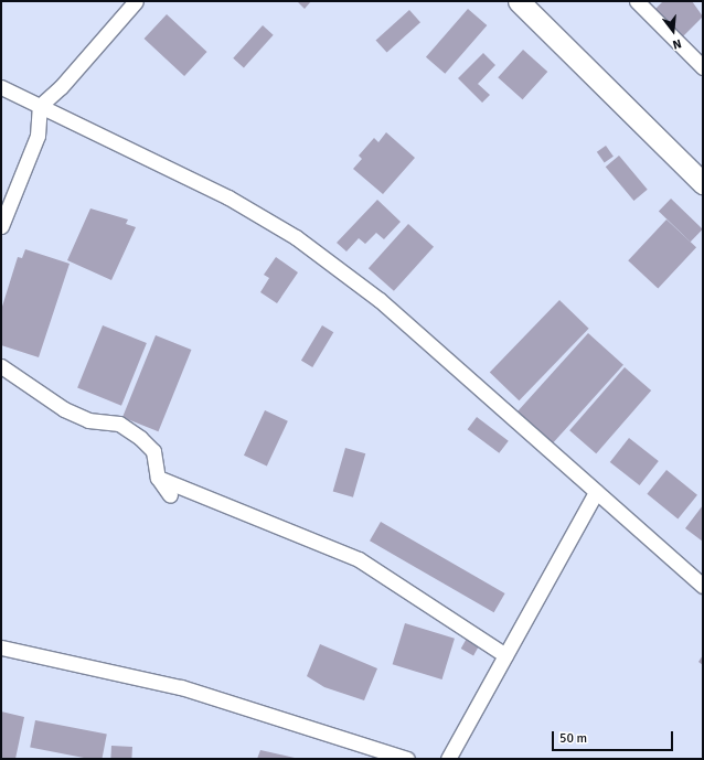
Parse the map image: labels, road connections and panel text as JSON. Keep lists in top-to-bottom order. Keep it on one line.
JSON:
{"scale_bar":"50 m","north":"bottom"}
